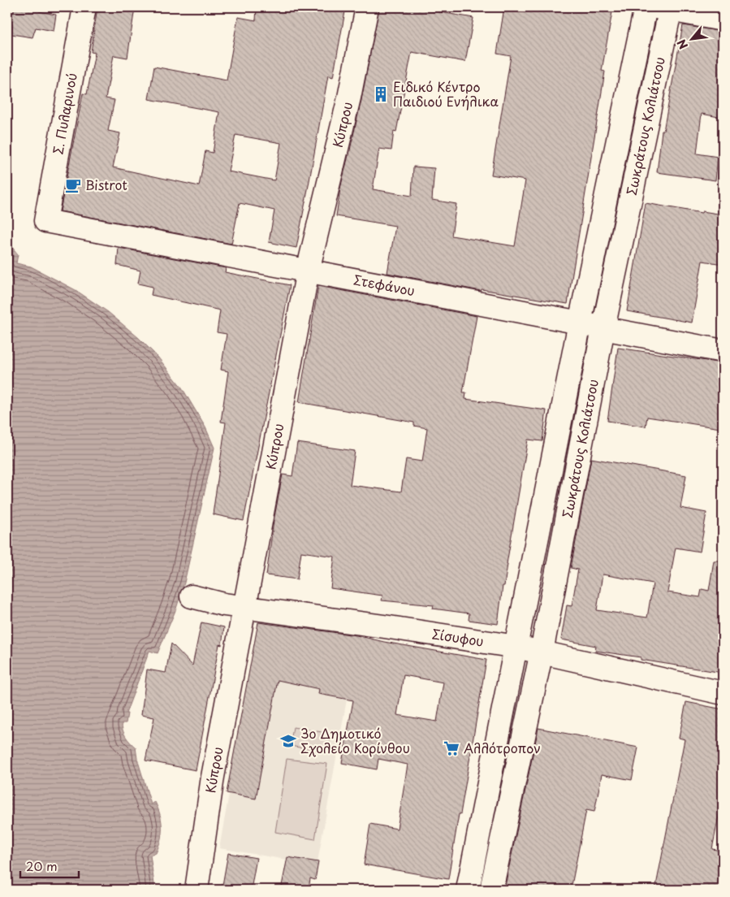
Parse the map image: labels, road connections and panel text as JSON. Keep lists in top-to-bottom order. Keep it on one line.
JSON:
{"streets":{"street":["Σ. Πυλαρινού","Κύπρου","Σωκράτους Κολιάτσου","Στεφάνου","Σίσυφου"]},"crossings":[["Σ. Πυλαρινού","Στεφάνου"],["Κύπρου","Στεφάνου"],["Κύπρου","Σίσυφου"],["Σωκράτους Κολιάτσου","Στεφάνου"],["Σωκράτους Κολιάτσου","Σίσυφου"]],"places":{"building":["Ειδικό Κέντρο Παιδιού Ενήλικα"],"cafe":["Bistrot"],"school or university":["3ο Δημοτικό Σχολείο Κορίνθου"],"supermarket":["Αλλότροπον"]},"scale_bar":"20 m","north":"bottom left"}
